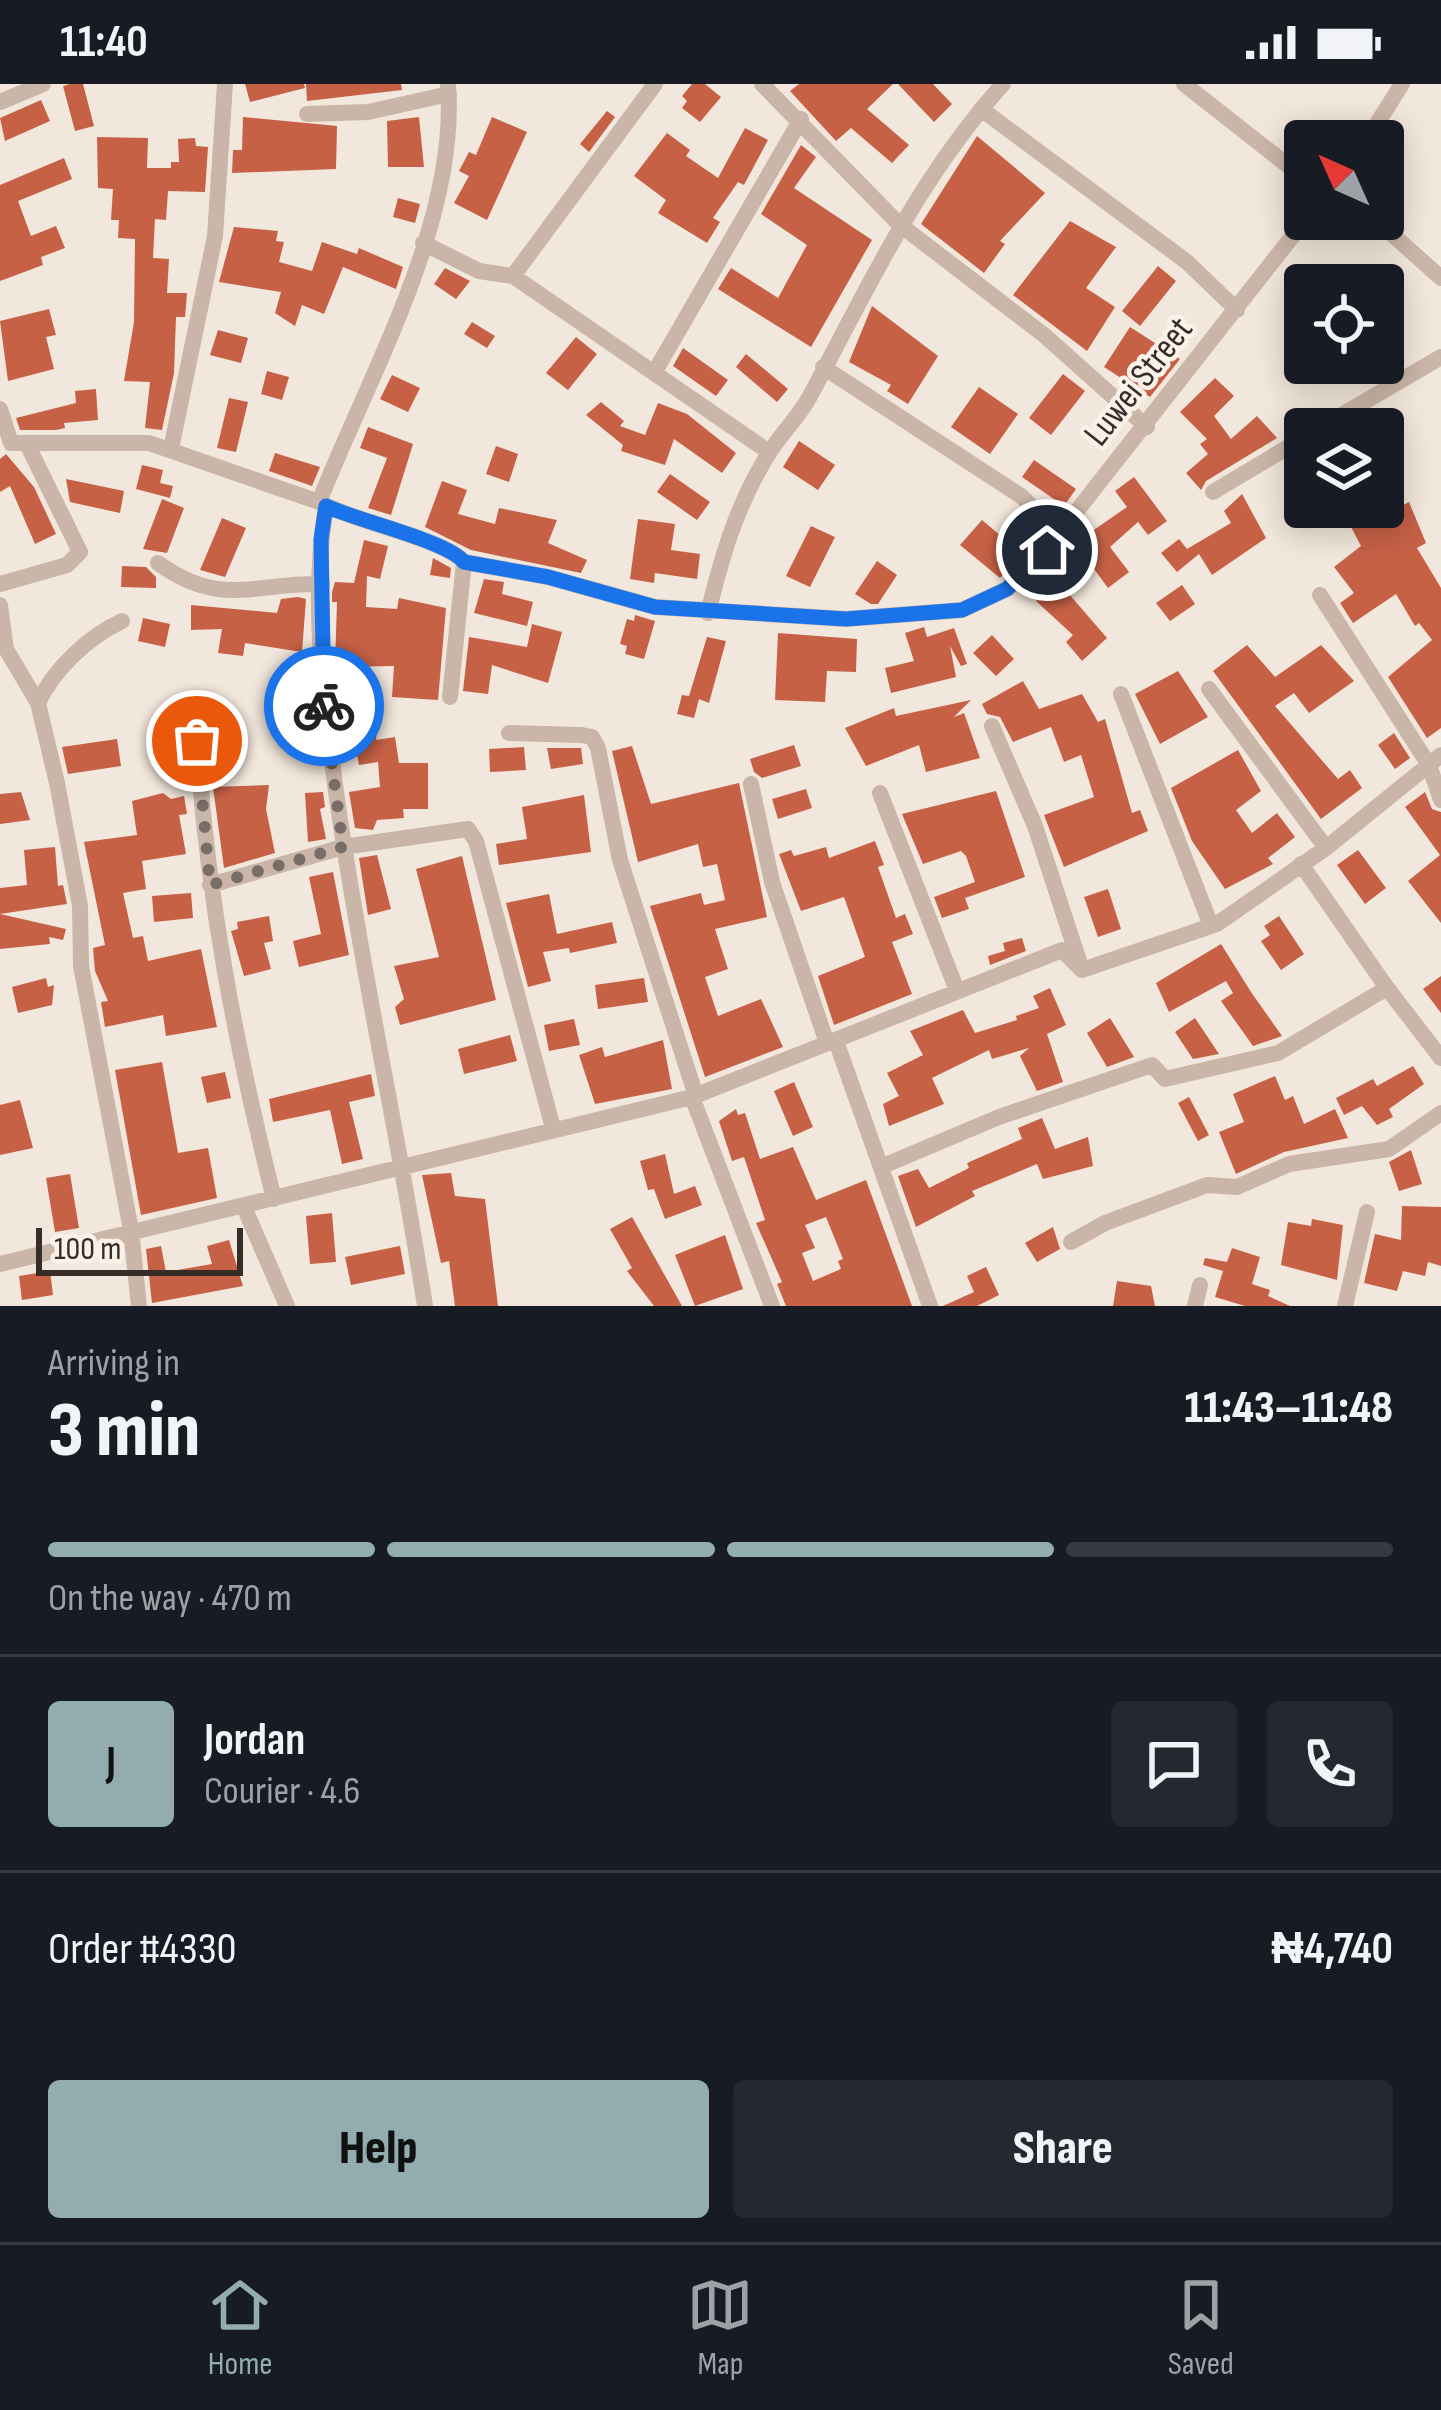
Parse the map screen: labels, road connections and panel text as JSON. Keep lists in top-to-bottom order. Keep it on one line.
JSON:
{"streets":{"street":["Luwei Street"]},"scale_bar":"100 m","north":"top left","page":{"status":"11:40","scale":"100 m","heading":["3 min","Arriving in","11:43–11:48"],"panel":["Jordan","Courier · 4.6","Order #4330","₦4,740"],"bar":"On the way · 470 m","round":"J","buttons":["Help","Share"],"tabs":["Home","Map","Saved"]}}
